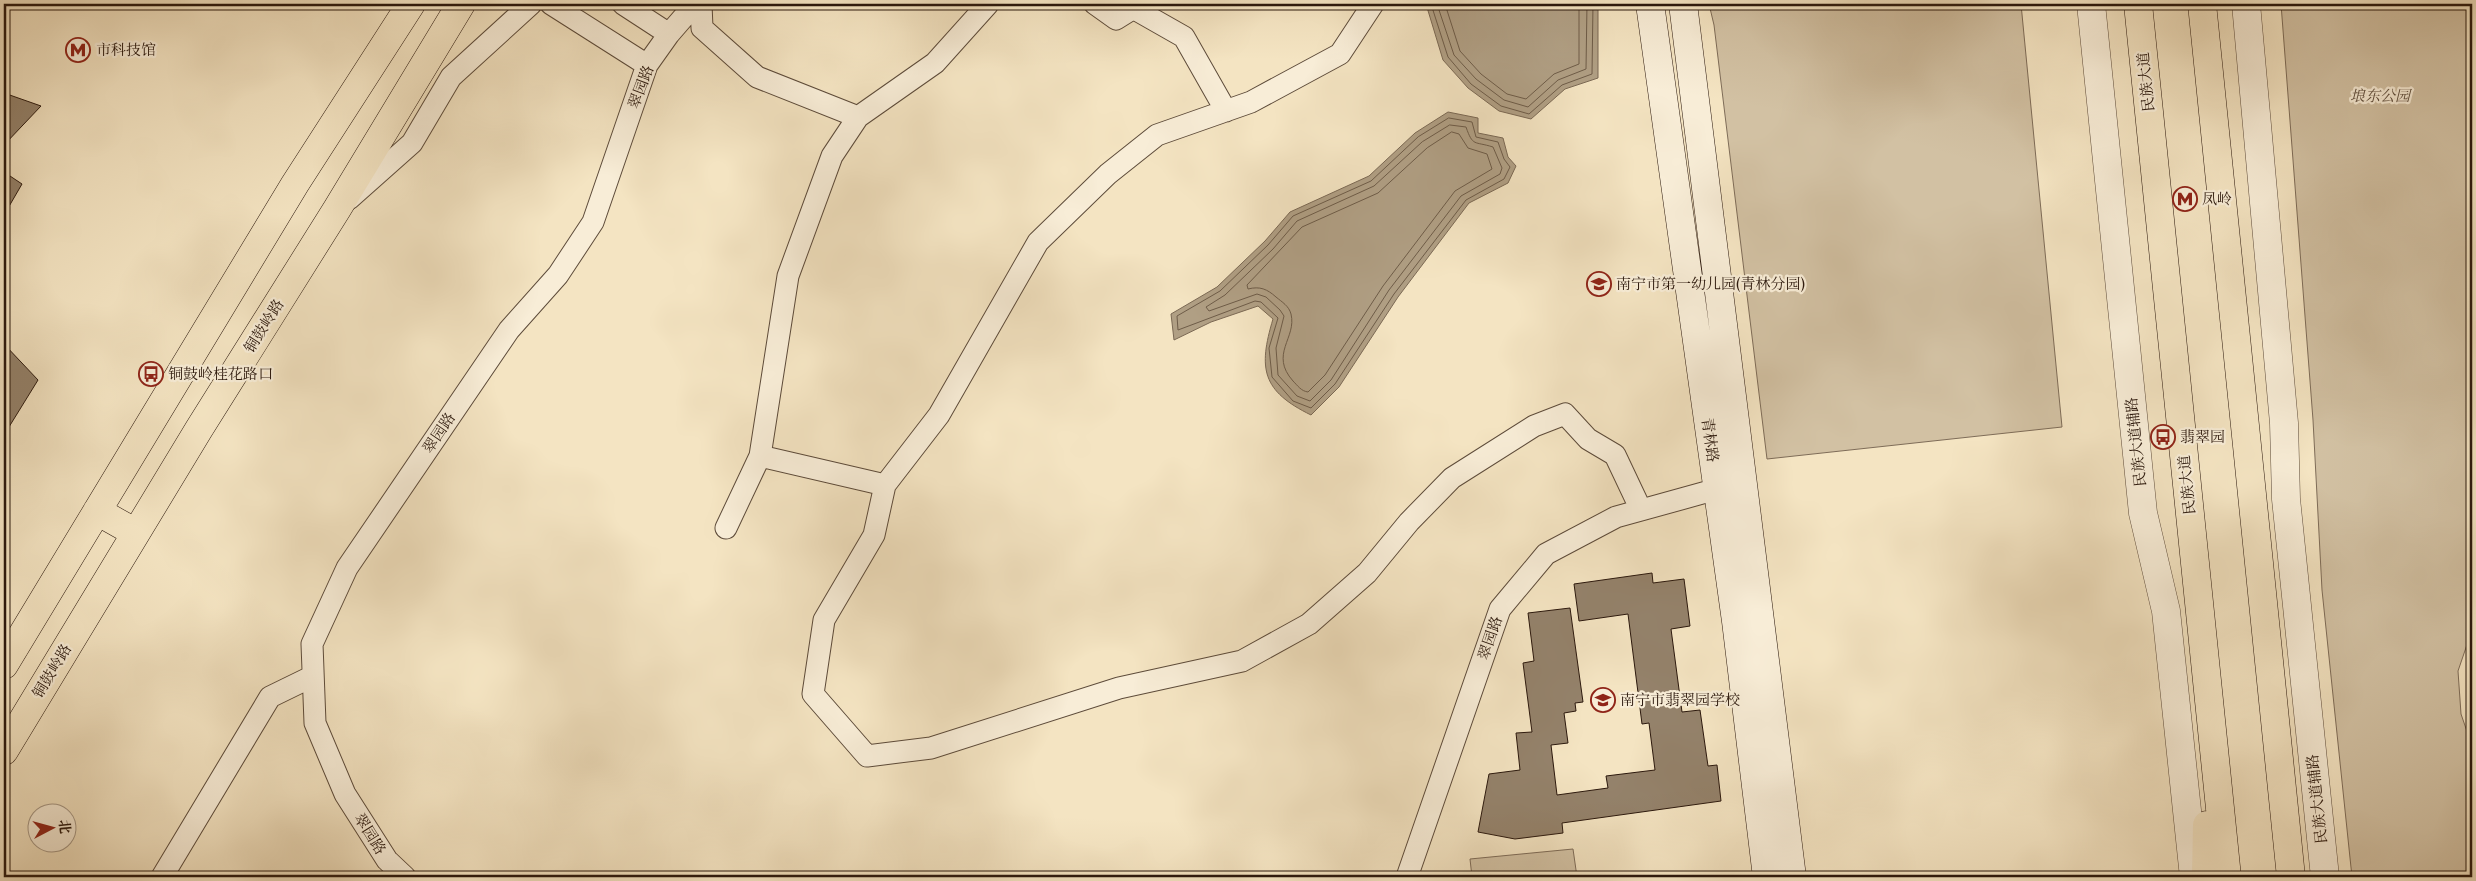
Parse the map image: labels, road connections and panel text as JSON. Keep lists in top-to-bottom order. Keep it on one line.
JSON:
{"streets":{"main road":["民族大道","铜鼓岭路","青林路","民族大道辅路"],"street":["翠园路"]},"crossings":[["翠园路","青林路"]],"parks":["埌东公园"],"places":{"metro station":["市科技馆","凤岭"],"school or university":["南宁市第一幼儿园(青林分园)","南宁市翡翠园学校"],"bus stop":["铜鼓岭桂花路口","翡翠园"]},"north":"right"}
